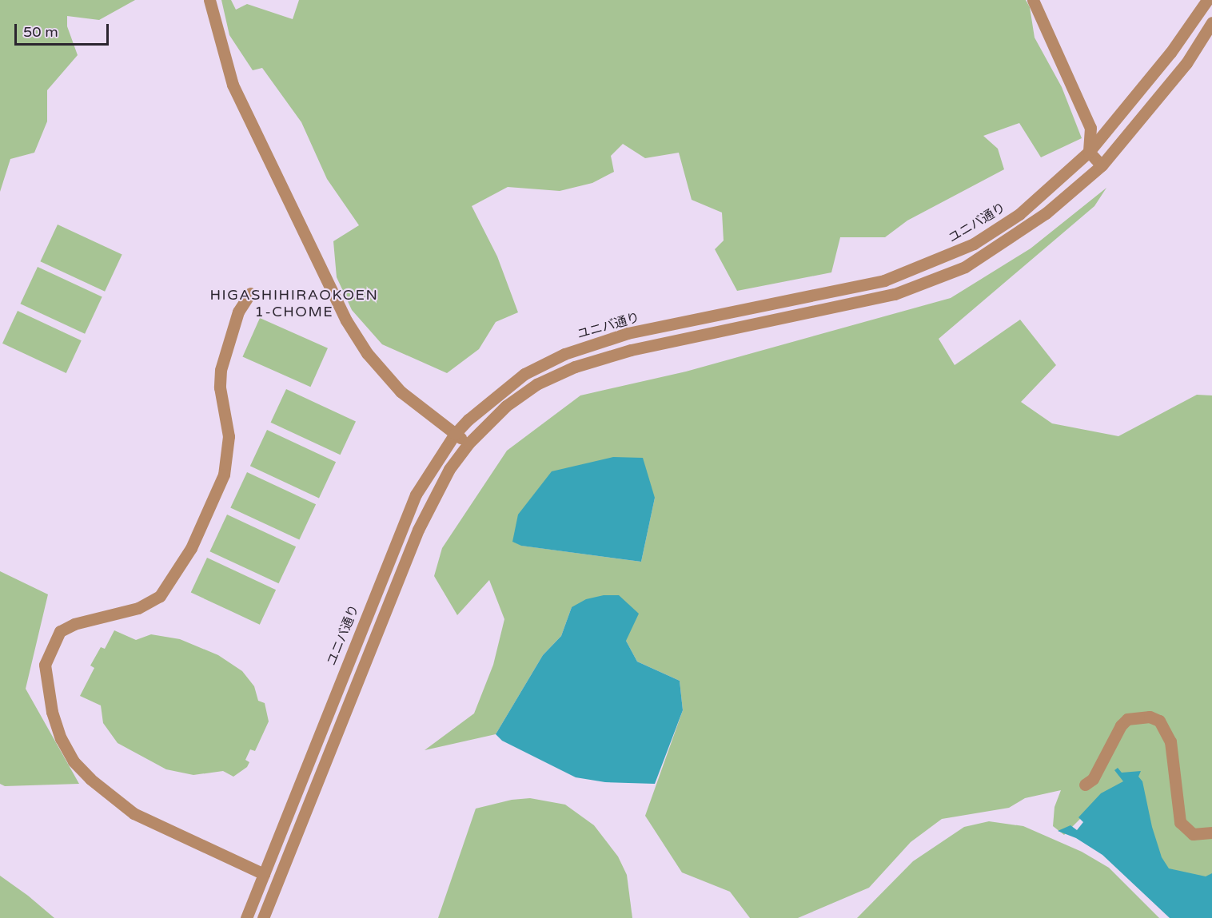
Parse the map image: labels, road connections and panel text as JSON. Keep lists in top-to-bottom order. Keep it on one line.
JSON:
{"streets":{"street":["ユニバ通り"]},"districts":["HIGASHIHIRAOKOEN 1-CHOME"],"scale_bar":"50 m"}
